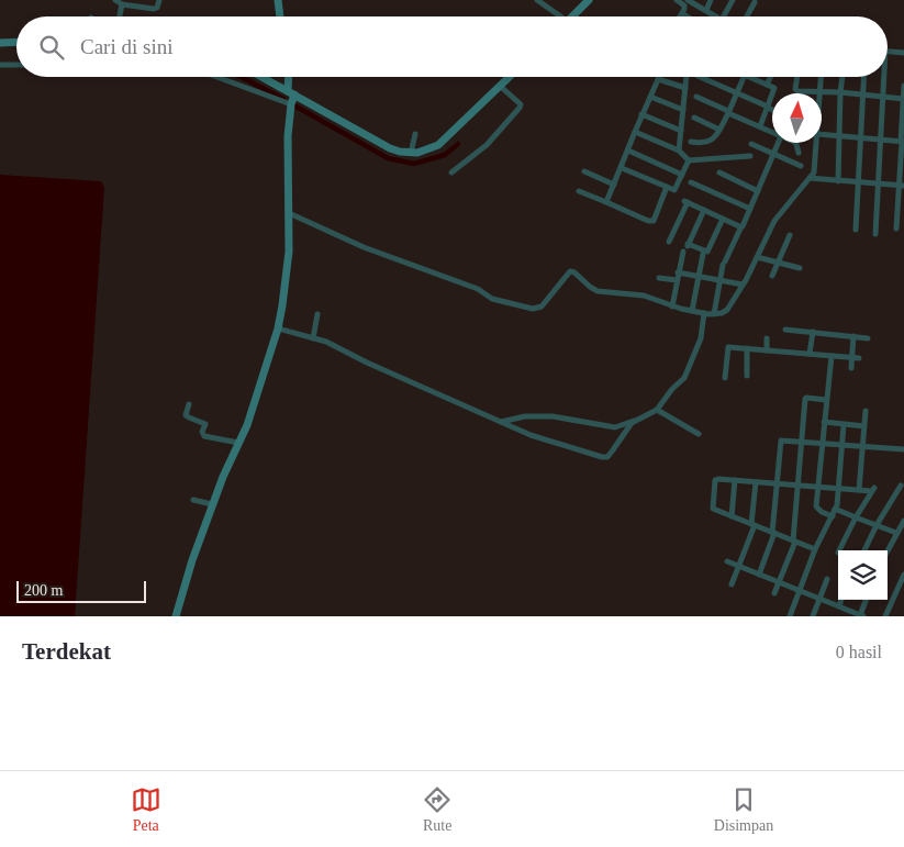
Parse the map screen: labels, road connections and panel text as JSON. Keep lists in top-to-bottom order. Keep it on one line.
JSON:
{"scale_bar":"200 m","north":"top","page":{"search":"Cari di sini","scale":"200 m","heading":["Terdekat","0 hasil"],"nav":["Peta","Rute","Disimpan"]}}
